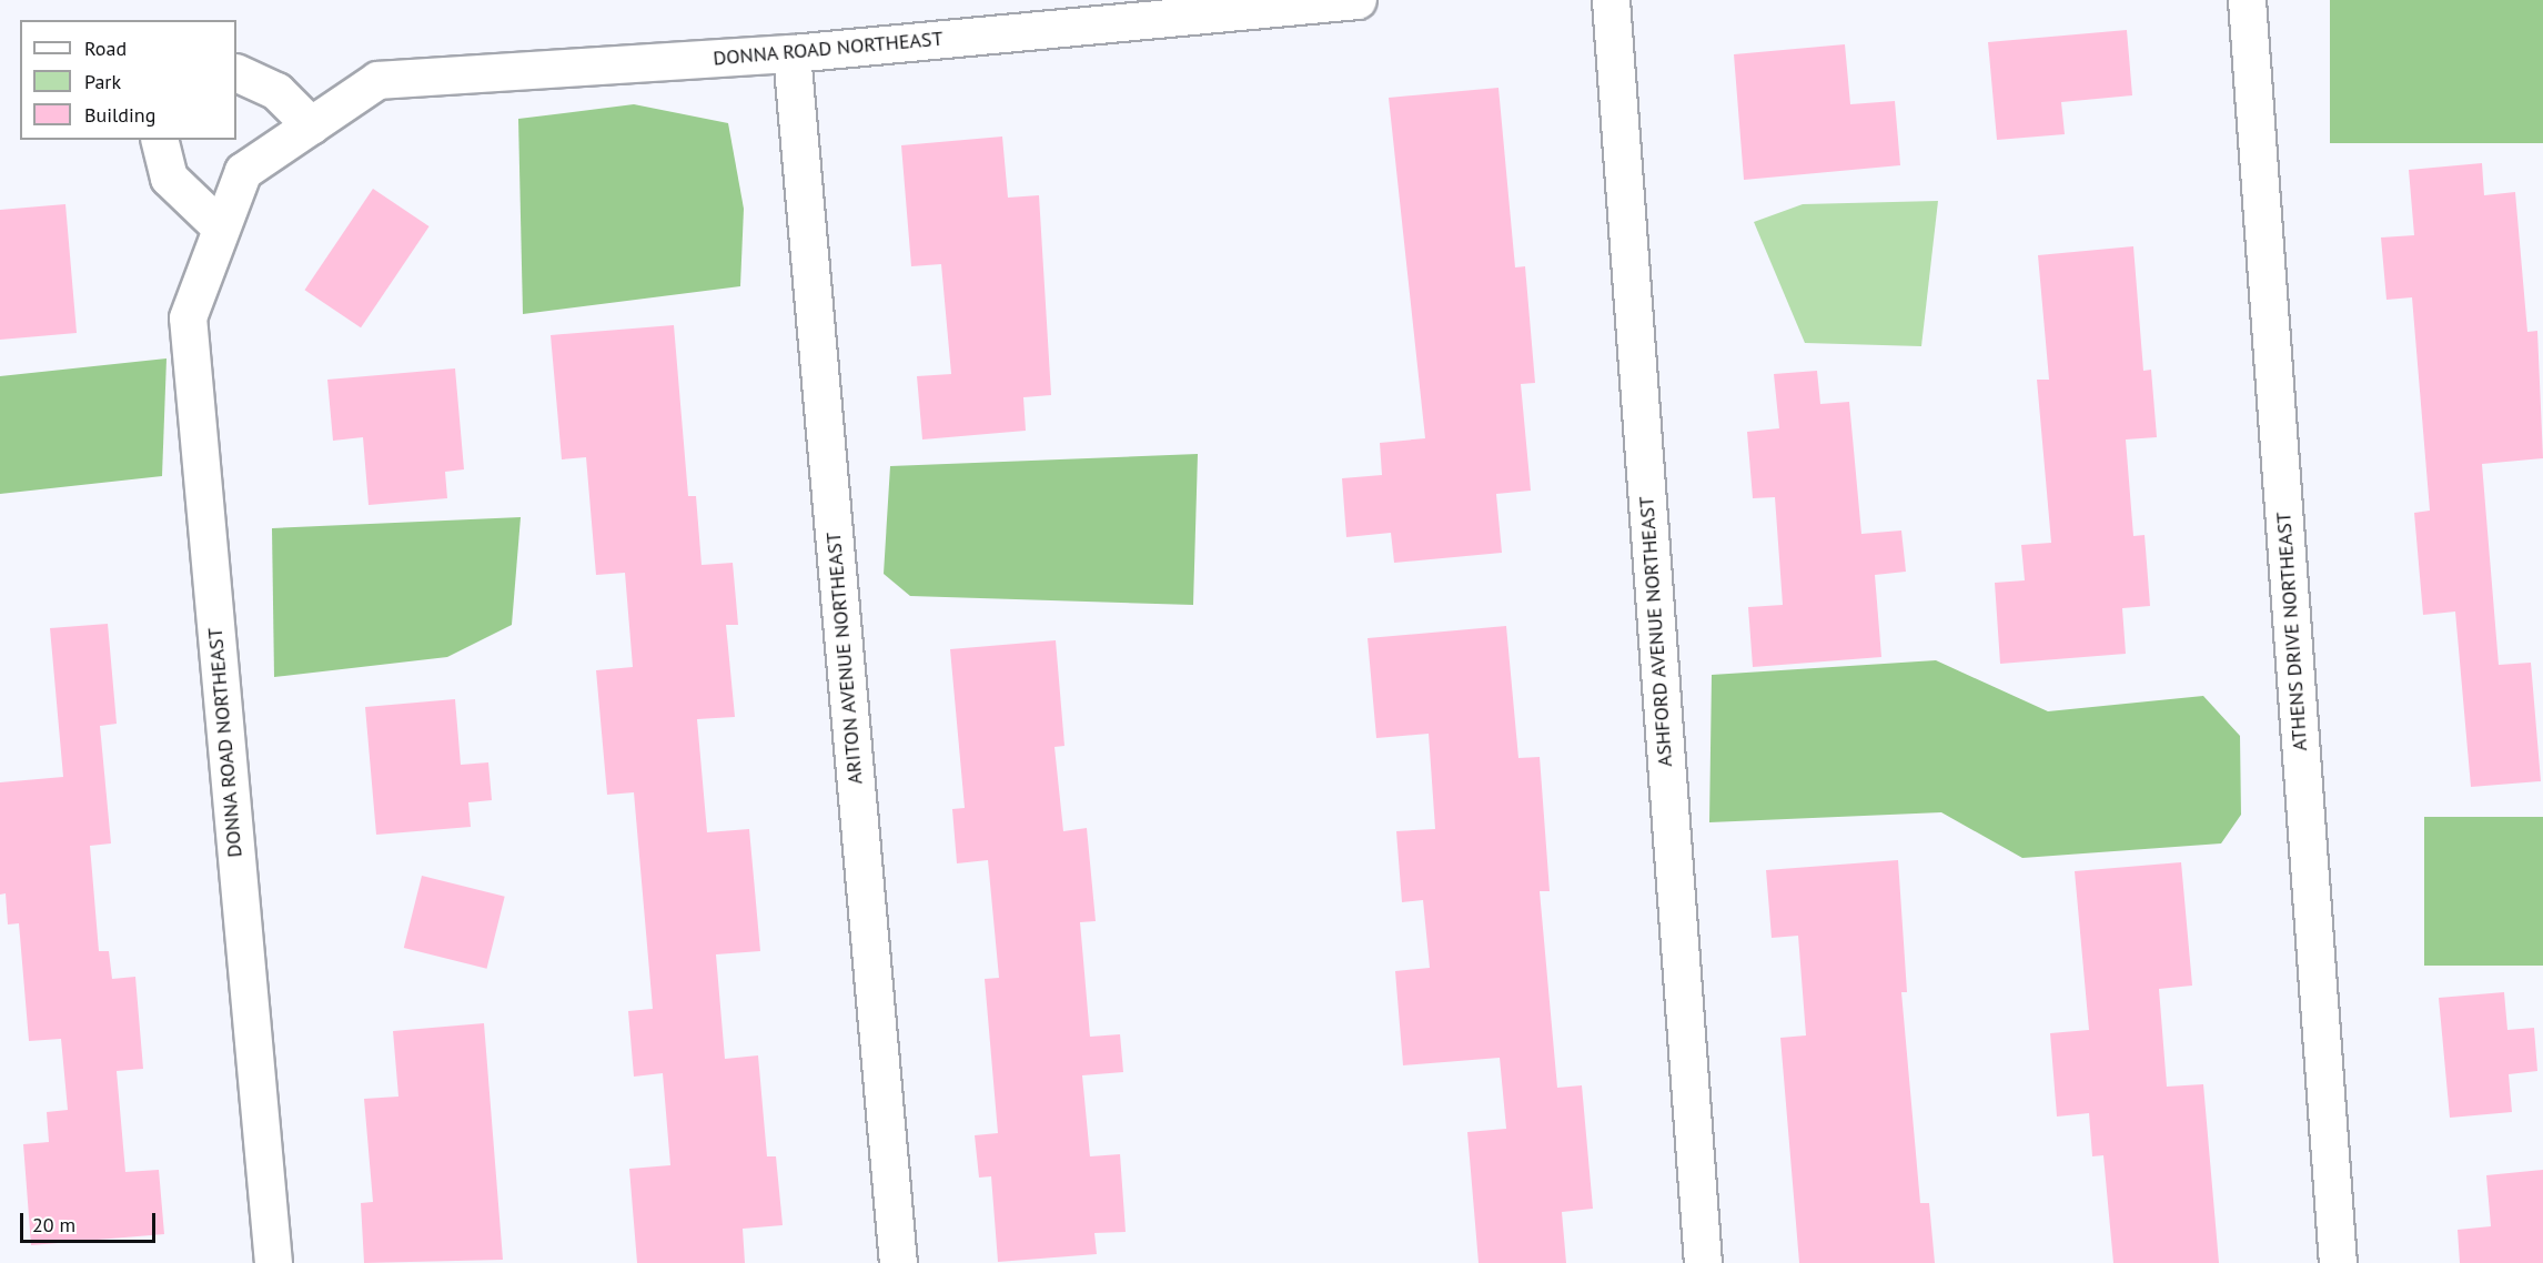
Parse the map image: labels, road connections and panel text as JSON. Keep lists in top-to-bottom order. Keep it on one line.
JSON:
{"streets":{"street":["DONNA ROAD NORTHEAST","ASHFORD AVENUE NORTHEAST","ATHENS DRIVE NORTHEAST","ARITON AVENUE NORTHEAST"]},"crossings":[["DONNA ROAD NORTHEAST","ARITON AVENUE NORTHEAST"]],"legend":["Road","Park","Building"],"scale_bar":"20 m"}
